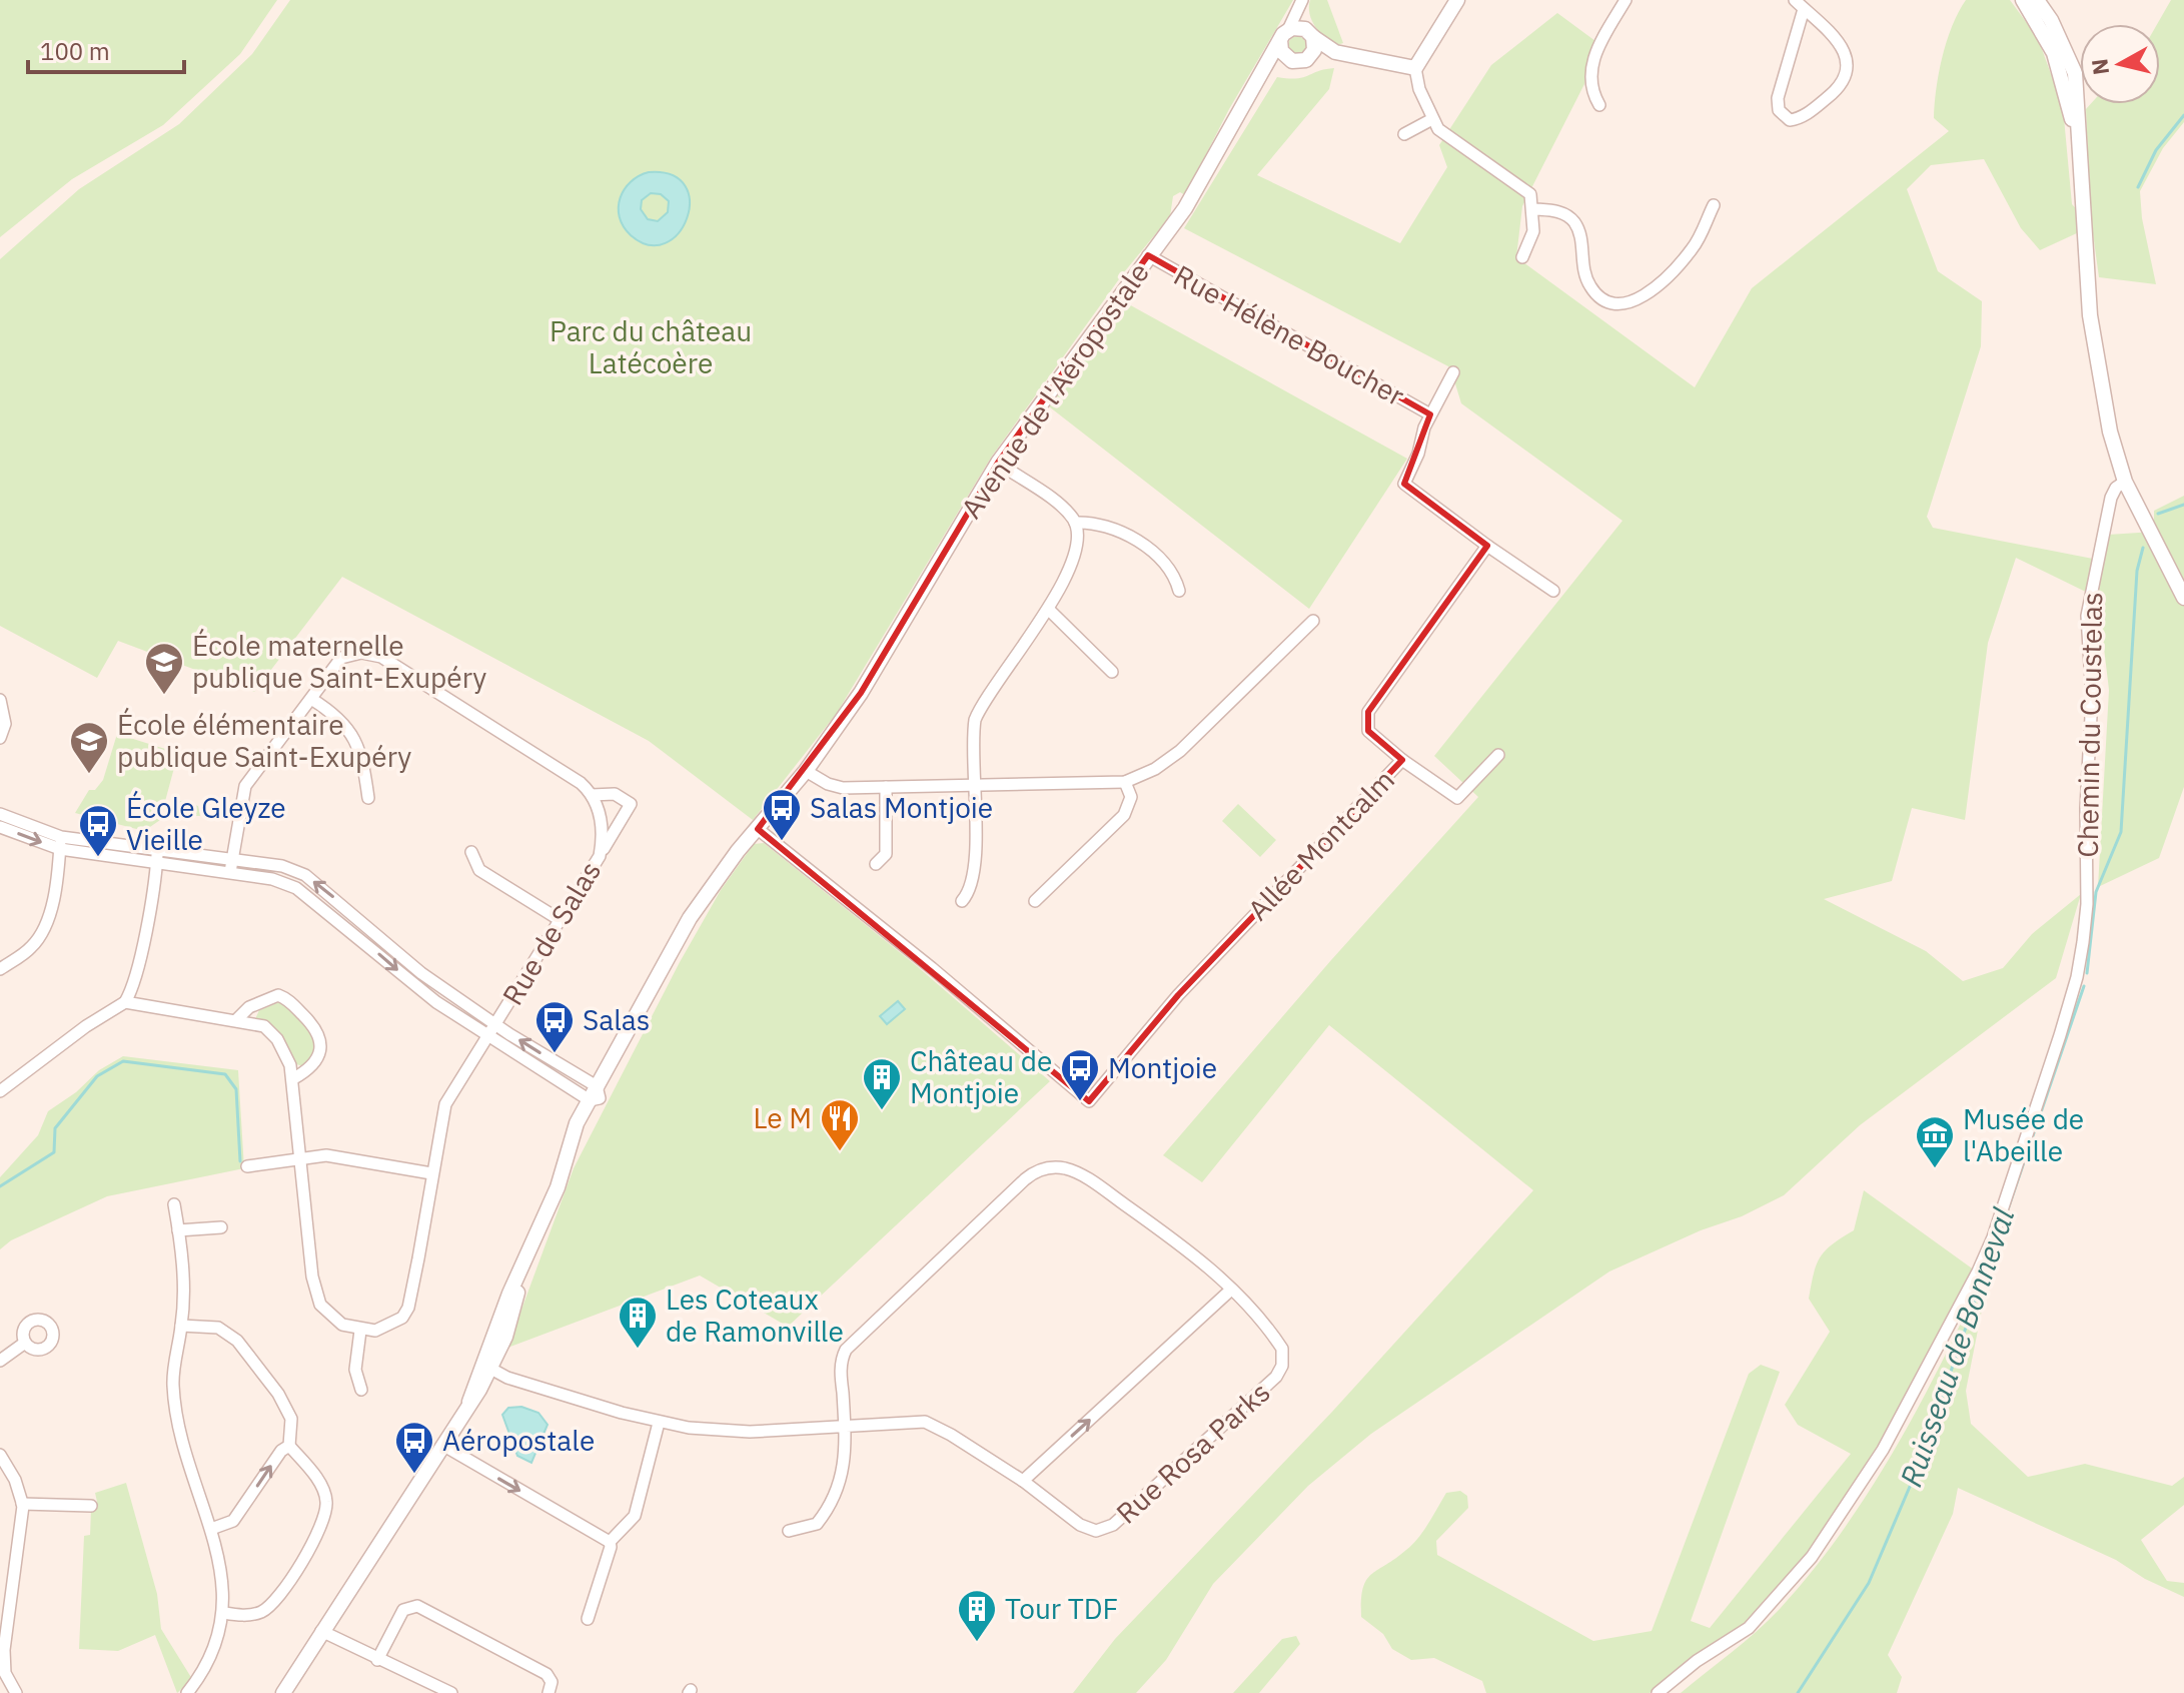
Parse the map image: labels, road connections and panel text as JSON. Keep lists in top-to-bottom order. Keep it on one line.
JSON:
{"streets":{"street":["Rue Hélène Boucher","Avenue de l'Aéropostale","Chemin du Coustelas","Allée Montcalm","Rue de Salas","Rue Rosa Parks"]},"crossings":[["Rue Hélène Boucher","Avenue de l'Aéropostale"],["Avenue de l'Aéropostale","Allée Montcalm"],["Avenue de l'Aéropostale","Rue Rosa Parks"]],"water":["Ruisseau de Bonneval"],"parks":["Parc du château Latécoère"],"places":{"school or university":["École maternelle publique Saint-Exupéry","École élémentaire publique Saint-Exupéry"],"bus stop":["Salas Montjoie","École Gleyze Vieille","Salas","Montjoie","Aéropostale"],"building":["Château de Montjoie","Les Coteaux de Ramonville","Tour TDF"],"restaurant":["Le M"],"museum":["Musée de l'Abeille"]},"scale_bar":"100 m","north":"left"}
